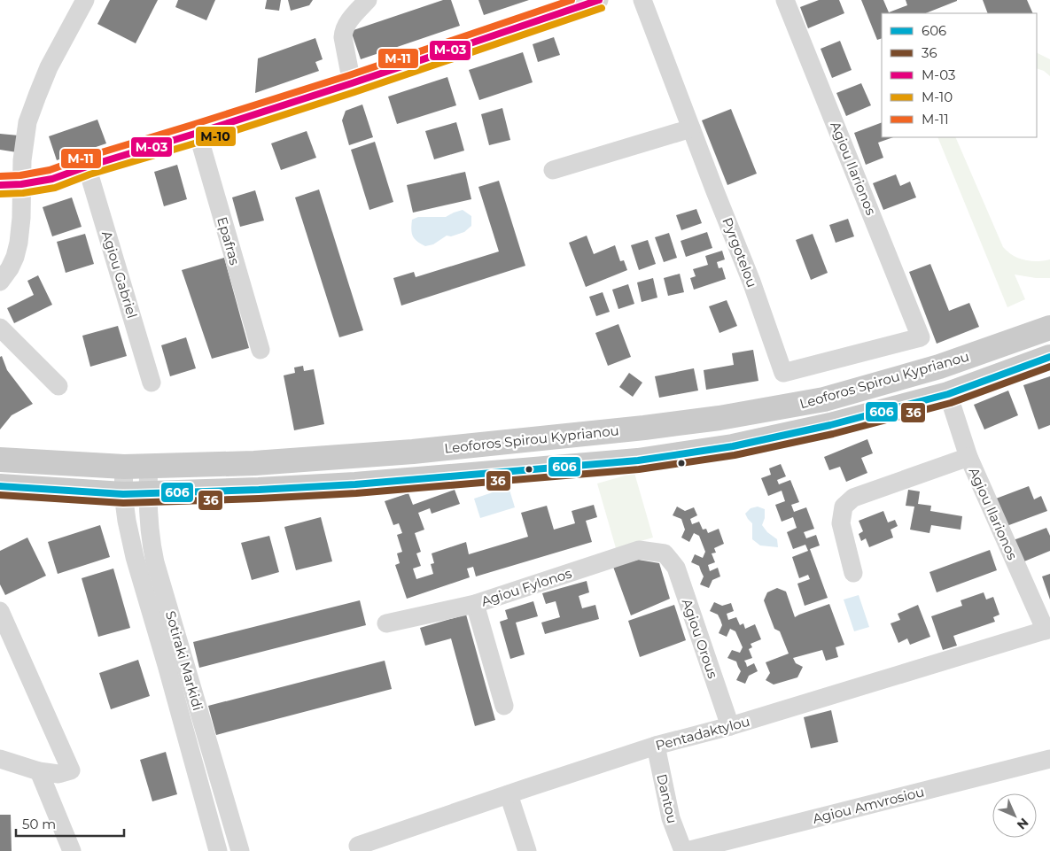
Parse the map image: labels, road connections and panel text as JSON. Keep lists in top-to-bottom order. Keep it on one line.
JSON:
{"streets":{"main road":["Leoforos Spirou Kyprianou"],"street":["Agiou Ilarionos","Epafras","Pyrgotelou","Agiou Gabriel","Agiou Fylonos","Agiou Orous","Sotiraki Markidi","Pentadaktylou","Dantou","Agiou Amvrosiou"]},"crossings":[["Agiou Ilarionos","Pyrgotelou"],["Agiou Ilarionos","Leoforos Spirou Kyprianou"],["Agiou Ilarionos","Pentadaktylou"],["Leoforos Spirou Kyprianou","Sotiraki Markidi"],["Agiou Fylonos","Agiou Orous"],["Agiou Orous","Pentadaktylou"],["Pentadaktylou","Dantou"]],"lines":["transit line M-03","transit line M-11","transit line M-10","transit line 606","transit line 36"],"legend":["606","36","M-03","M-10","M-11"],"scale_bar":"50 m","north":"bottom right"}
